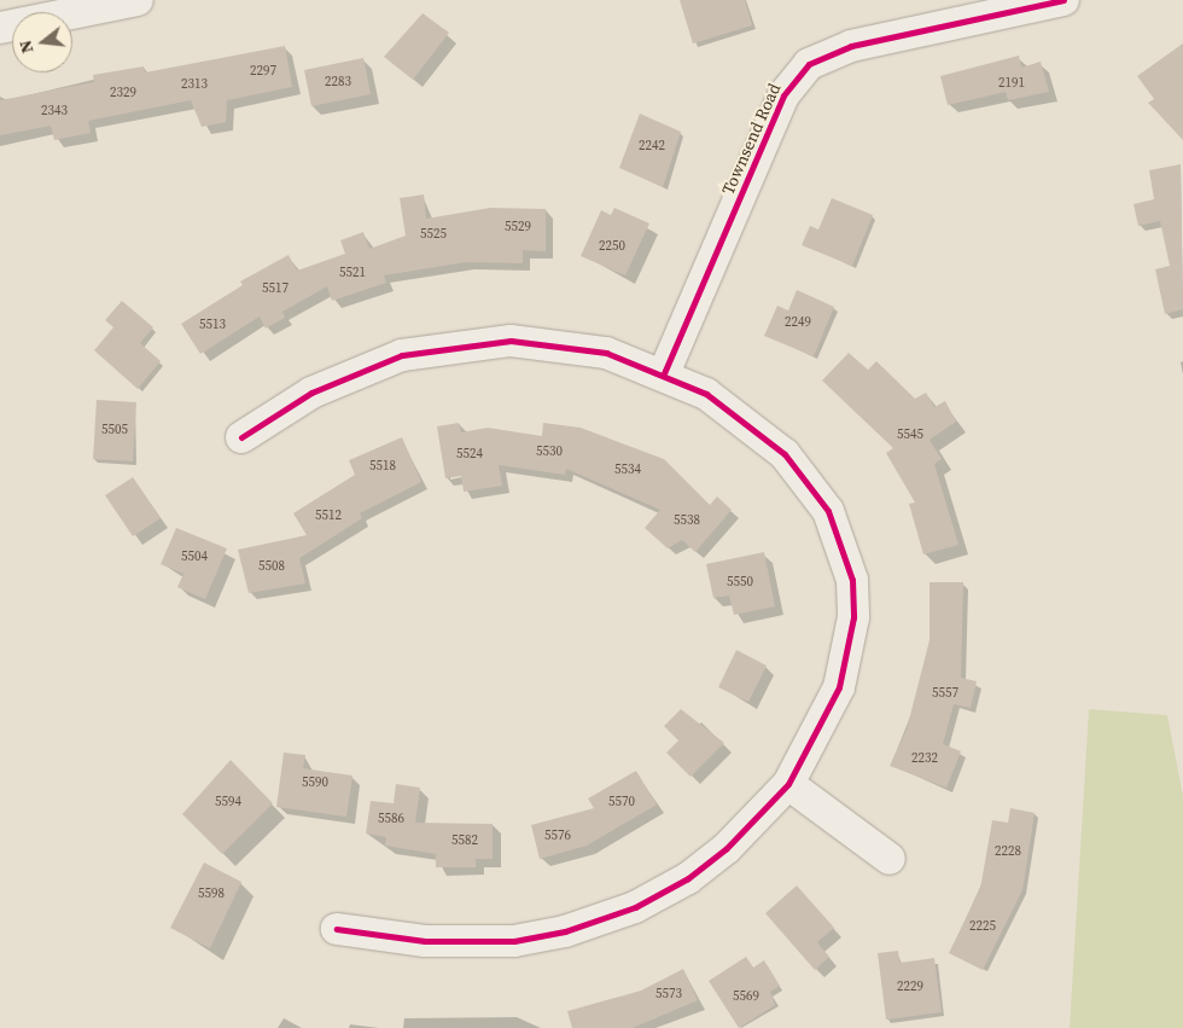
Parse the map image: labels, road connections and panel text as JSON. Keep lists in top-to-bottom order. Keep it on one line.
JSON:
{"streets":{"street":["Townsend Road"]},"house_numbers":["2297","2283","2191","2313","2329","2343","2242","5529","5525","2250","5521","5517","2249","5513","5505","5545","5530","5524","5518","5534","5512","5538","5504","5508","5550","5557","2232","5590","5594","5570","5586","5576","5582","2228","5598","2225","2229","5573","5569"],"north":"left"}
